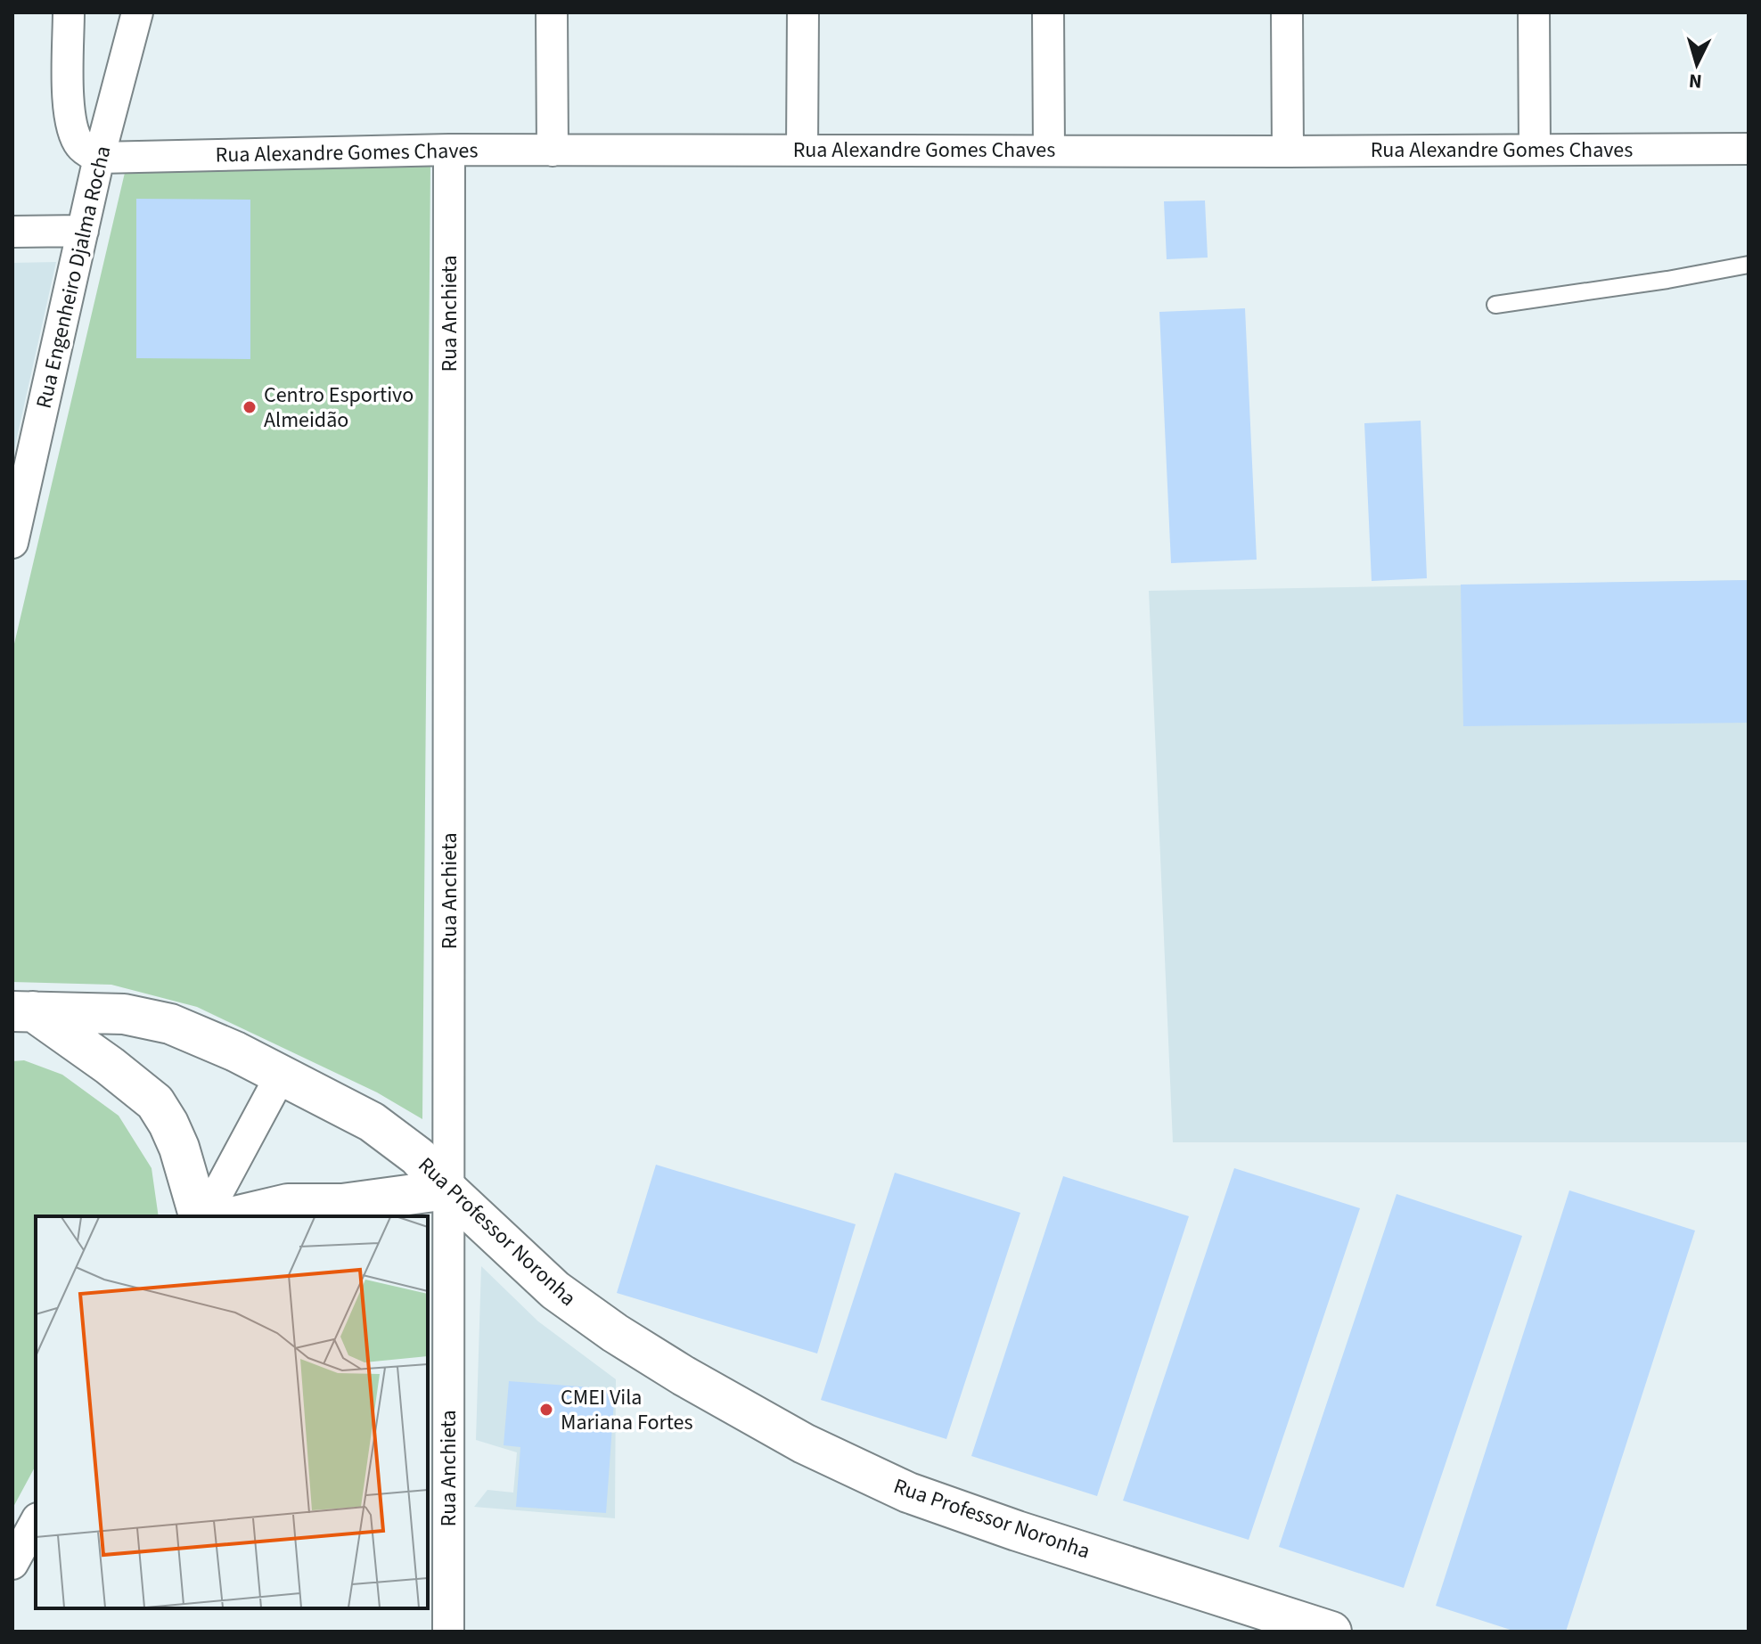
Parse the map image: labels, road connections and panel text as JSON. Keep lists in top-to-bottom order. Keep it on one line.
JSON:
{"streets":{"street":["Rua Alexandre Gomes Chaves","Rua Engenheiro Djalma Rocha","Rua Anchieta","Rua Professor Noronha"]},"crossings":[["Rua Alexandre Gomes Chaves","Rua Engenheiro Djalma Rocha"],["Rua Alexandre Gomes Chaves","Rua Anchieta"],["Rua Anchieta","Rua Professor Noronha"]],"places":["Centro Esportivo Almeidão","CMEI Vila Mariana Fortes"],"north":"bottom"}
